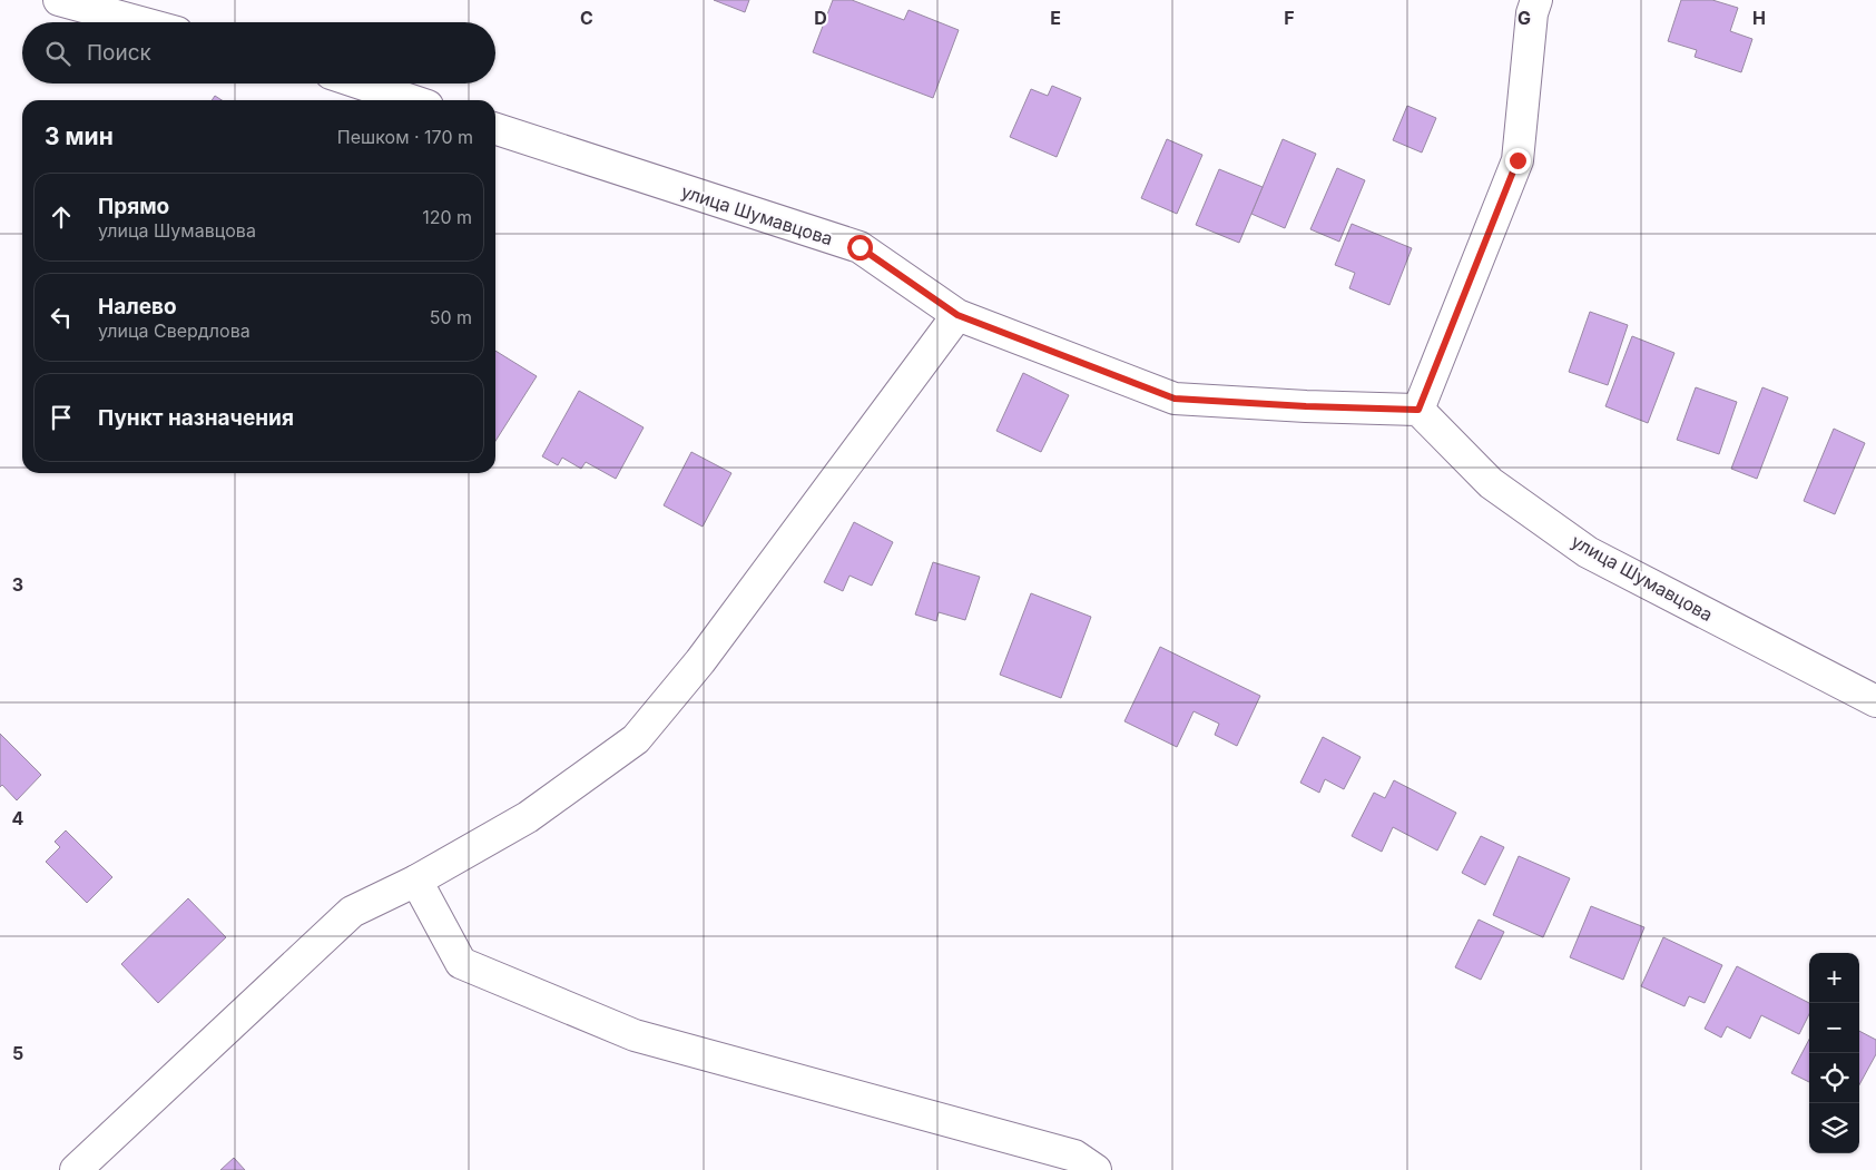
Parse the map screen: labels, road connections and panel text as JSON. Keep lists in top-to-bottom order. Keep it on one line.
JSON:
{"streets":{"street":["улица Шумавцова"]},"page":{"search":"Поиск","heading":["3 мин","Пешком · 170 m"],"list":[["Прямо","улица Шумавцова","120 m"],["Налево","улица Свердлова","50 m"],"Пункт назначения"],"map_buttons":["+","−"]},"grid":{"columns":["C","D","E","F","G","H"],"rows":["3","4","5"]}}
